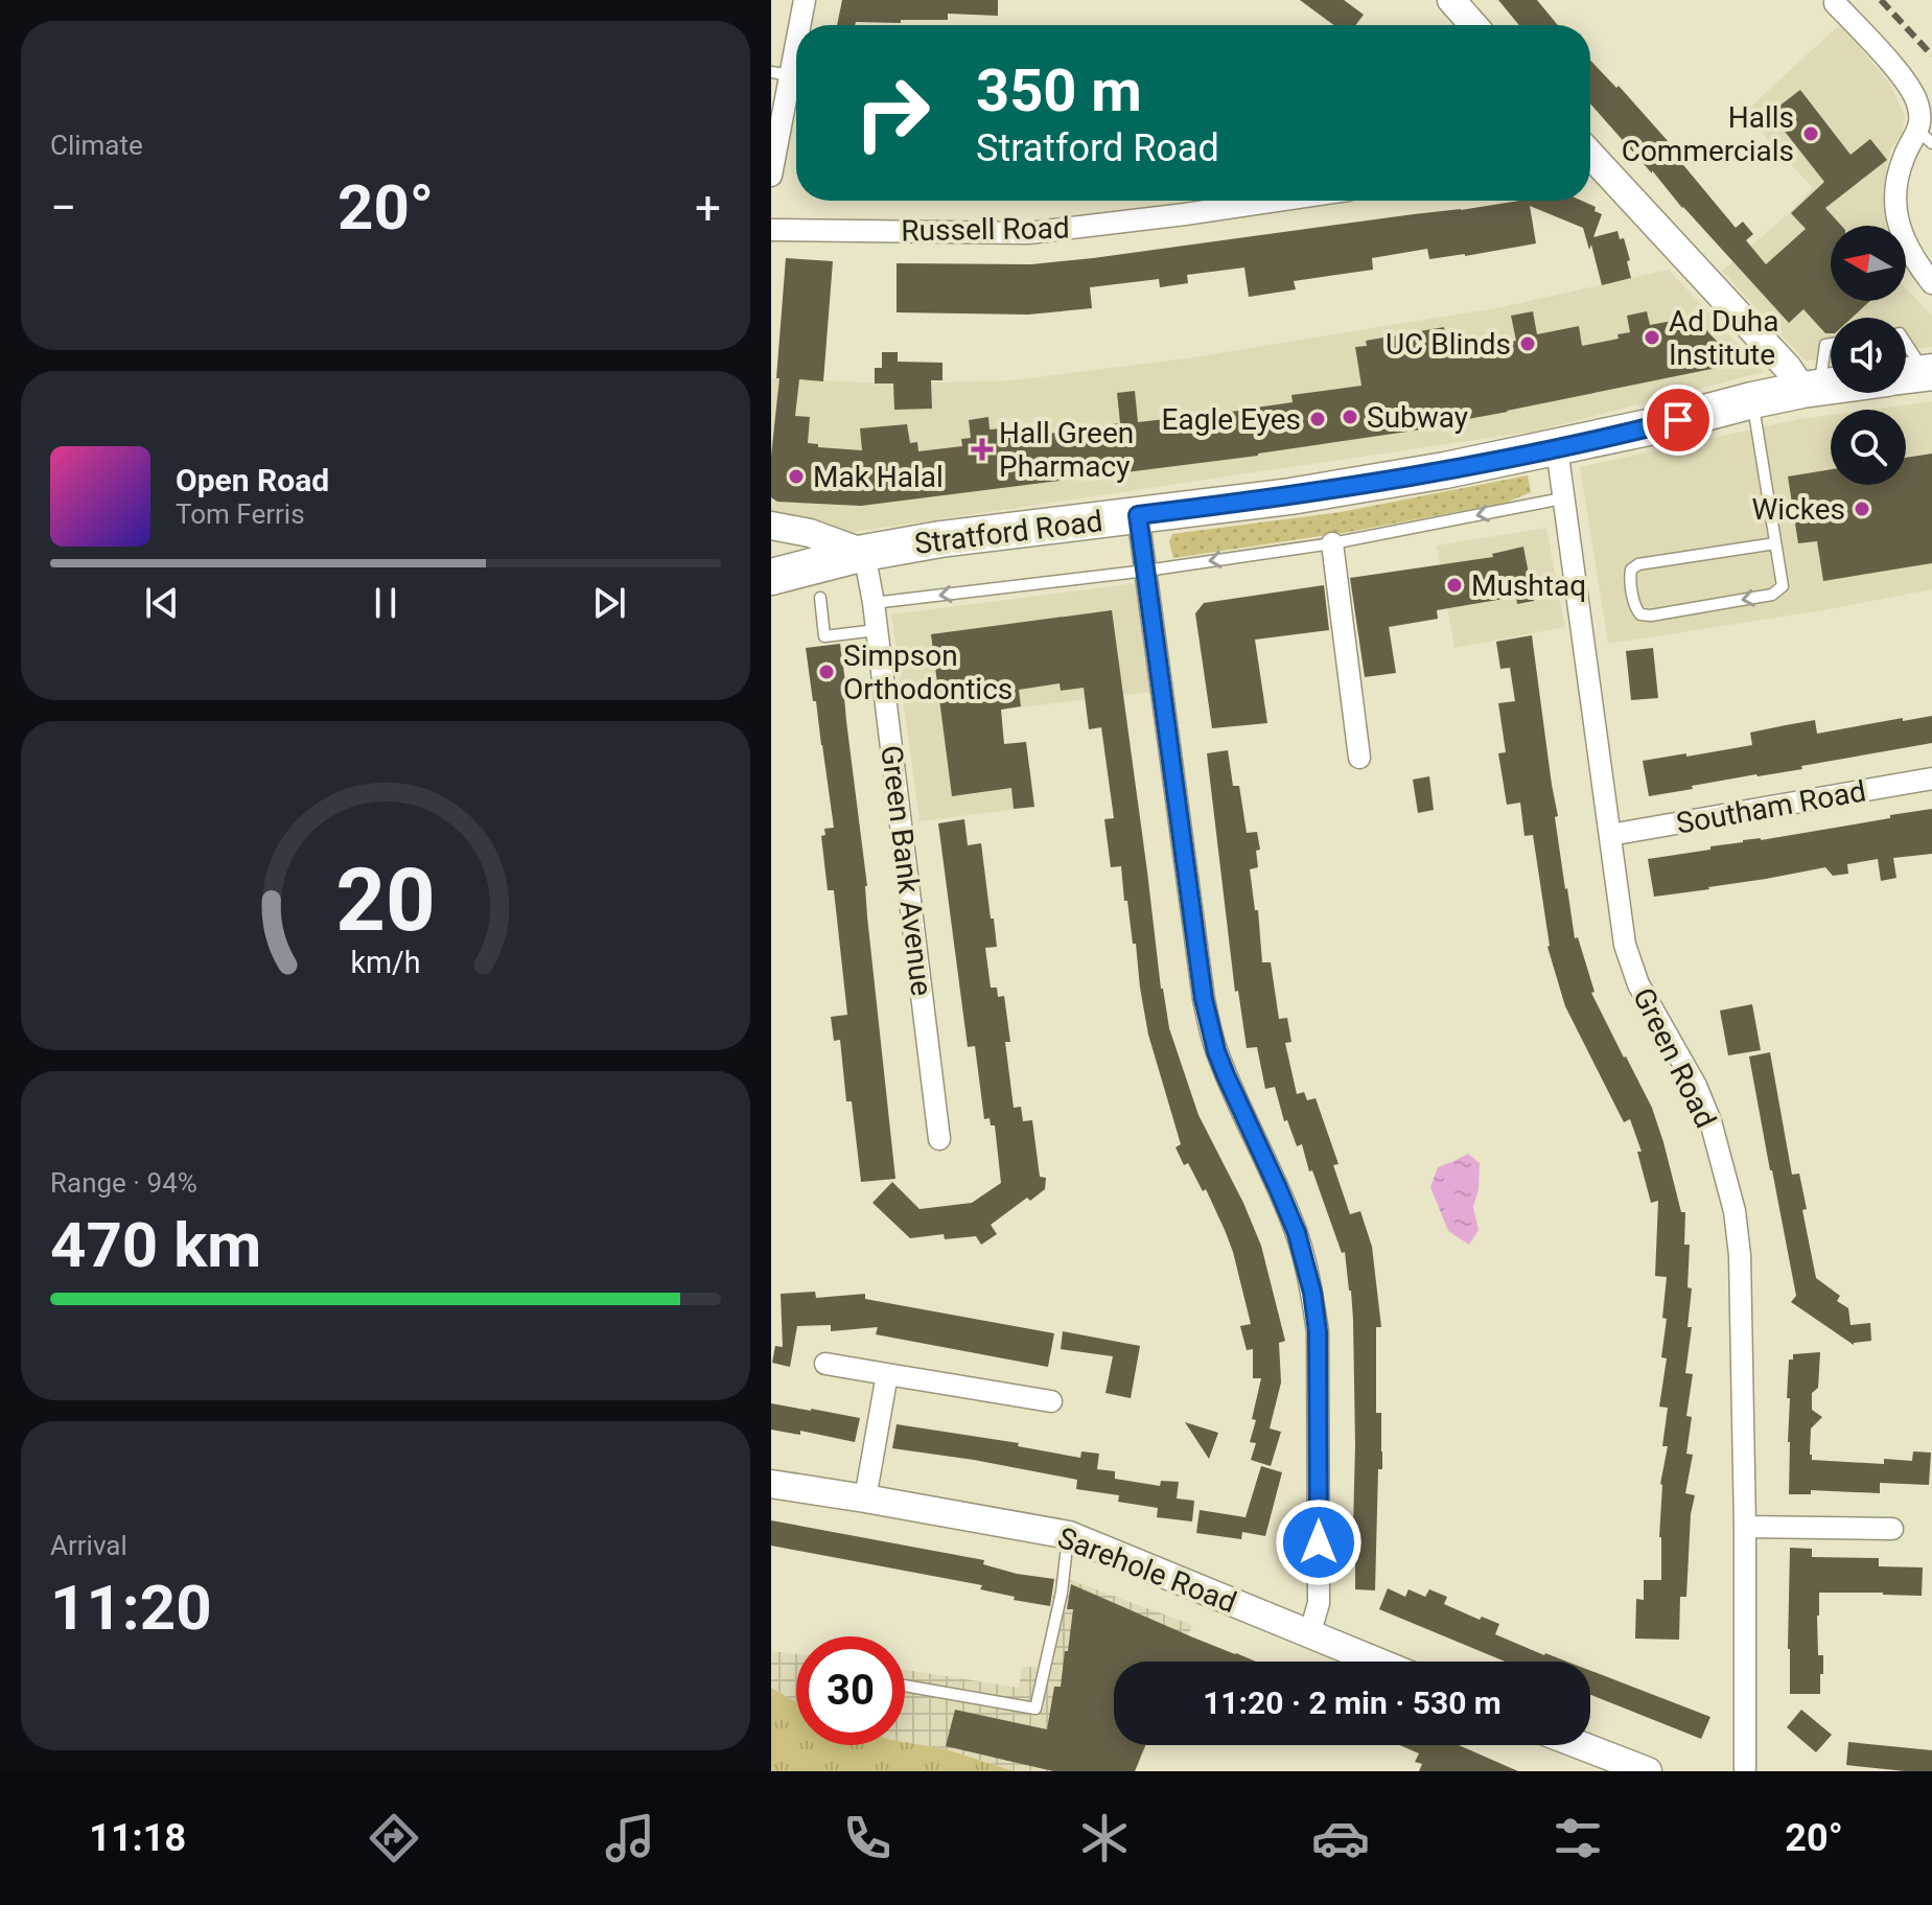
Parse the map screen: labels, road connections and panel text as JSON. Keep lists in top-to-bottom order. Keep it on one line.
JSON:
{"streets":{"highway":["Stratford Road"],"street":["Russell Road","Southam Road","Green Bank Avenue","Green Road","Sarehole Road"]},"crossings":[["Stratford Road","Green Bank Avenue"],["Stratford Road","Green Road"],["Southam Road","Green Road"]],"places":{"other":["Halls Commercials","Ad Duha Institute","UC Blinds","Subway","Eagle Eyes","Mak Halal","Wickes","Mushtaq","Simpson Orthodontics"],"health":["Hall Green Pharmacy"]},"north":"left","page":{"tile":["Climate",["Range · 94%","470 km"],["Arrival","11:20"]],"turn":["350 m","Stratford Road"],"heat":["−","20°","+"],"song":["Open Road","Tom Ferris"],"limit":"30","trip":"11:20 · 2 min · 530 m","tabs":["11:18","20°"],"gauge":["20","km/h"]}}
